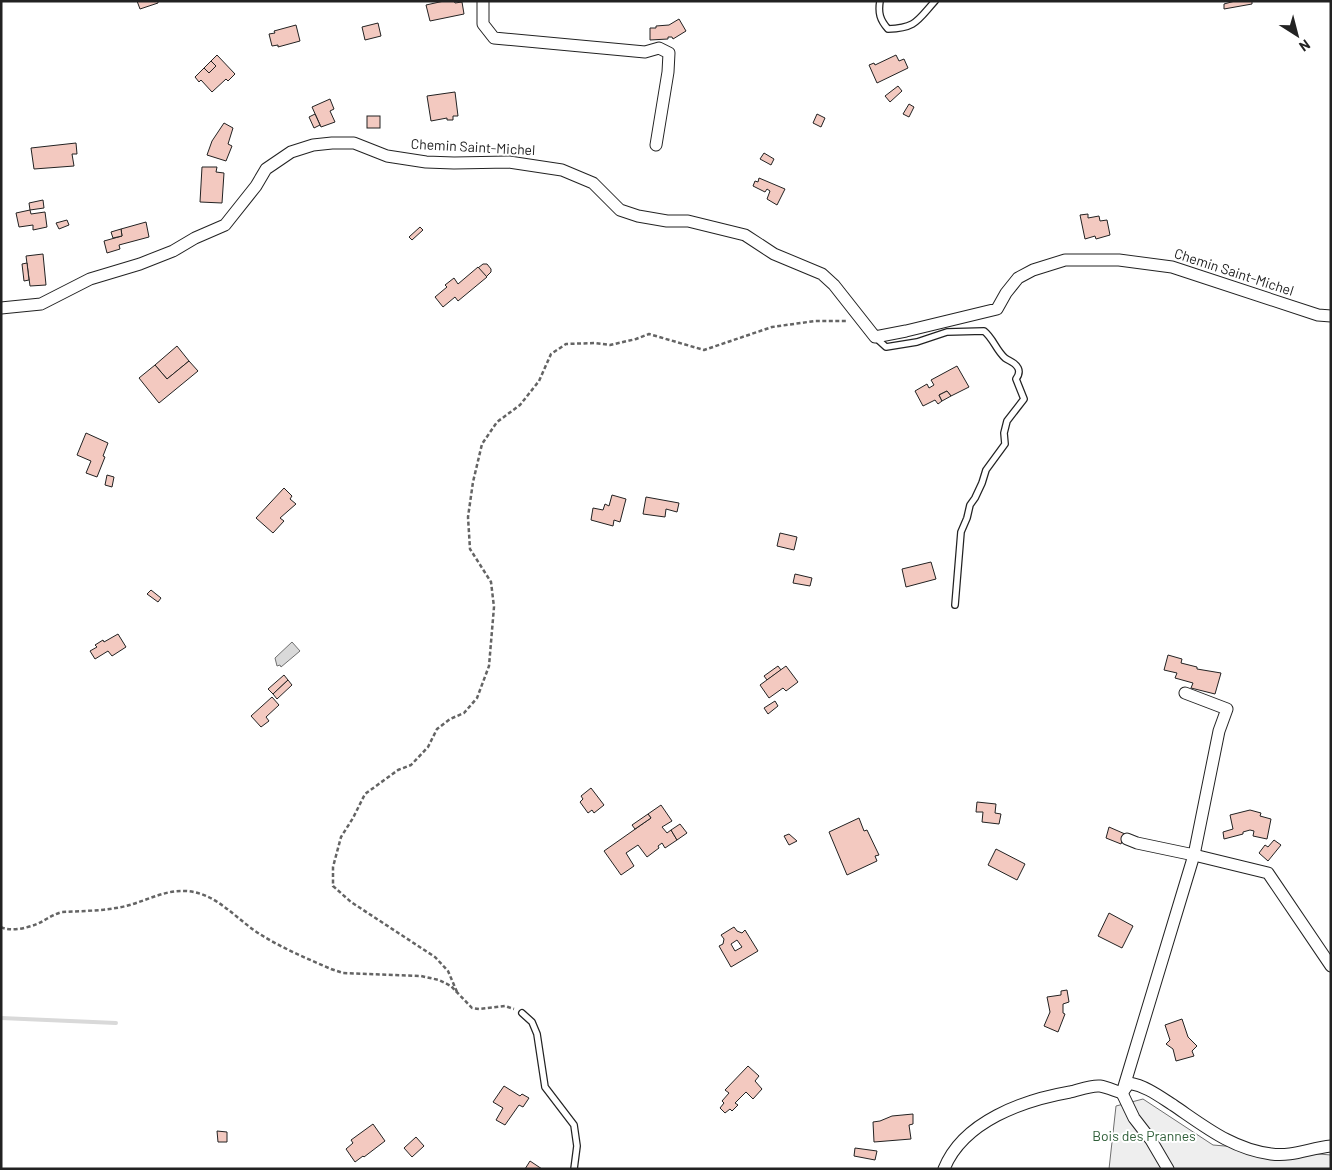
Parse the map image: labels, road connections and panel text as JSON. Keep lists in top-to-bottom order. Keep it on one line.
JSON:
{"streets":{"street":["Chemin Saint-Michel"]},"parks":["Bois des Prannes"],"north":"bottom right"}
